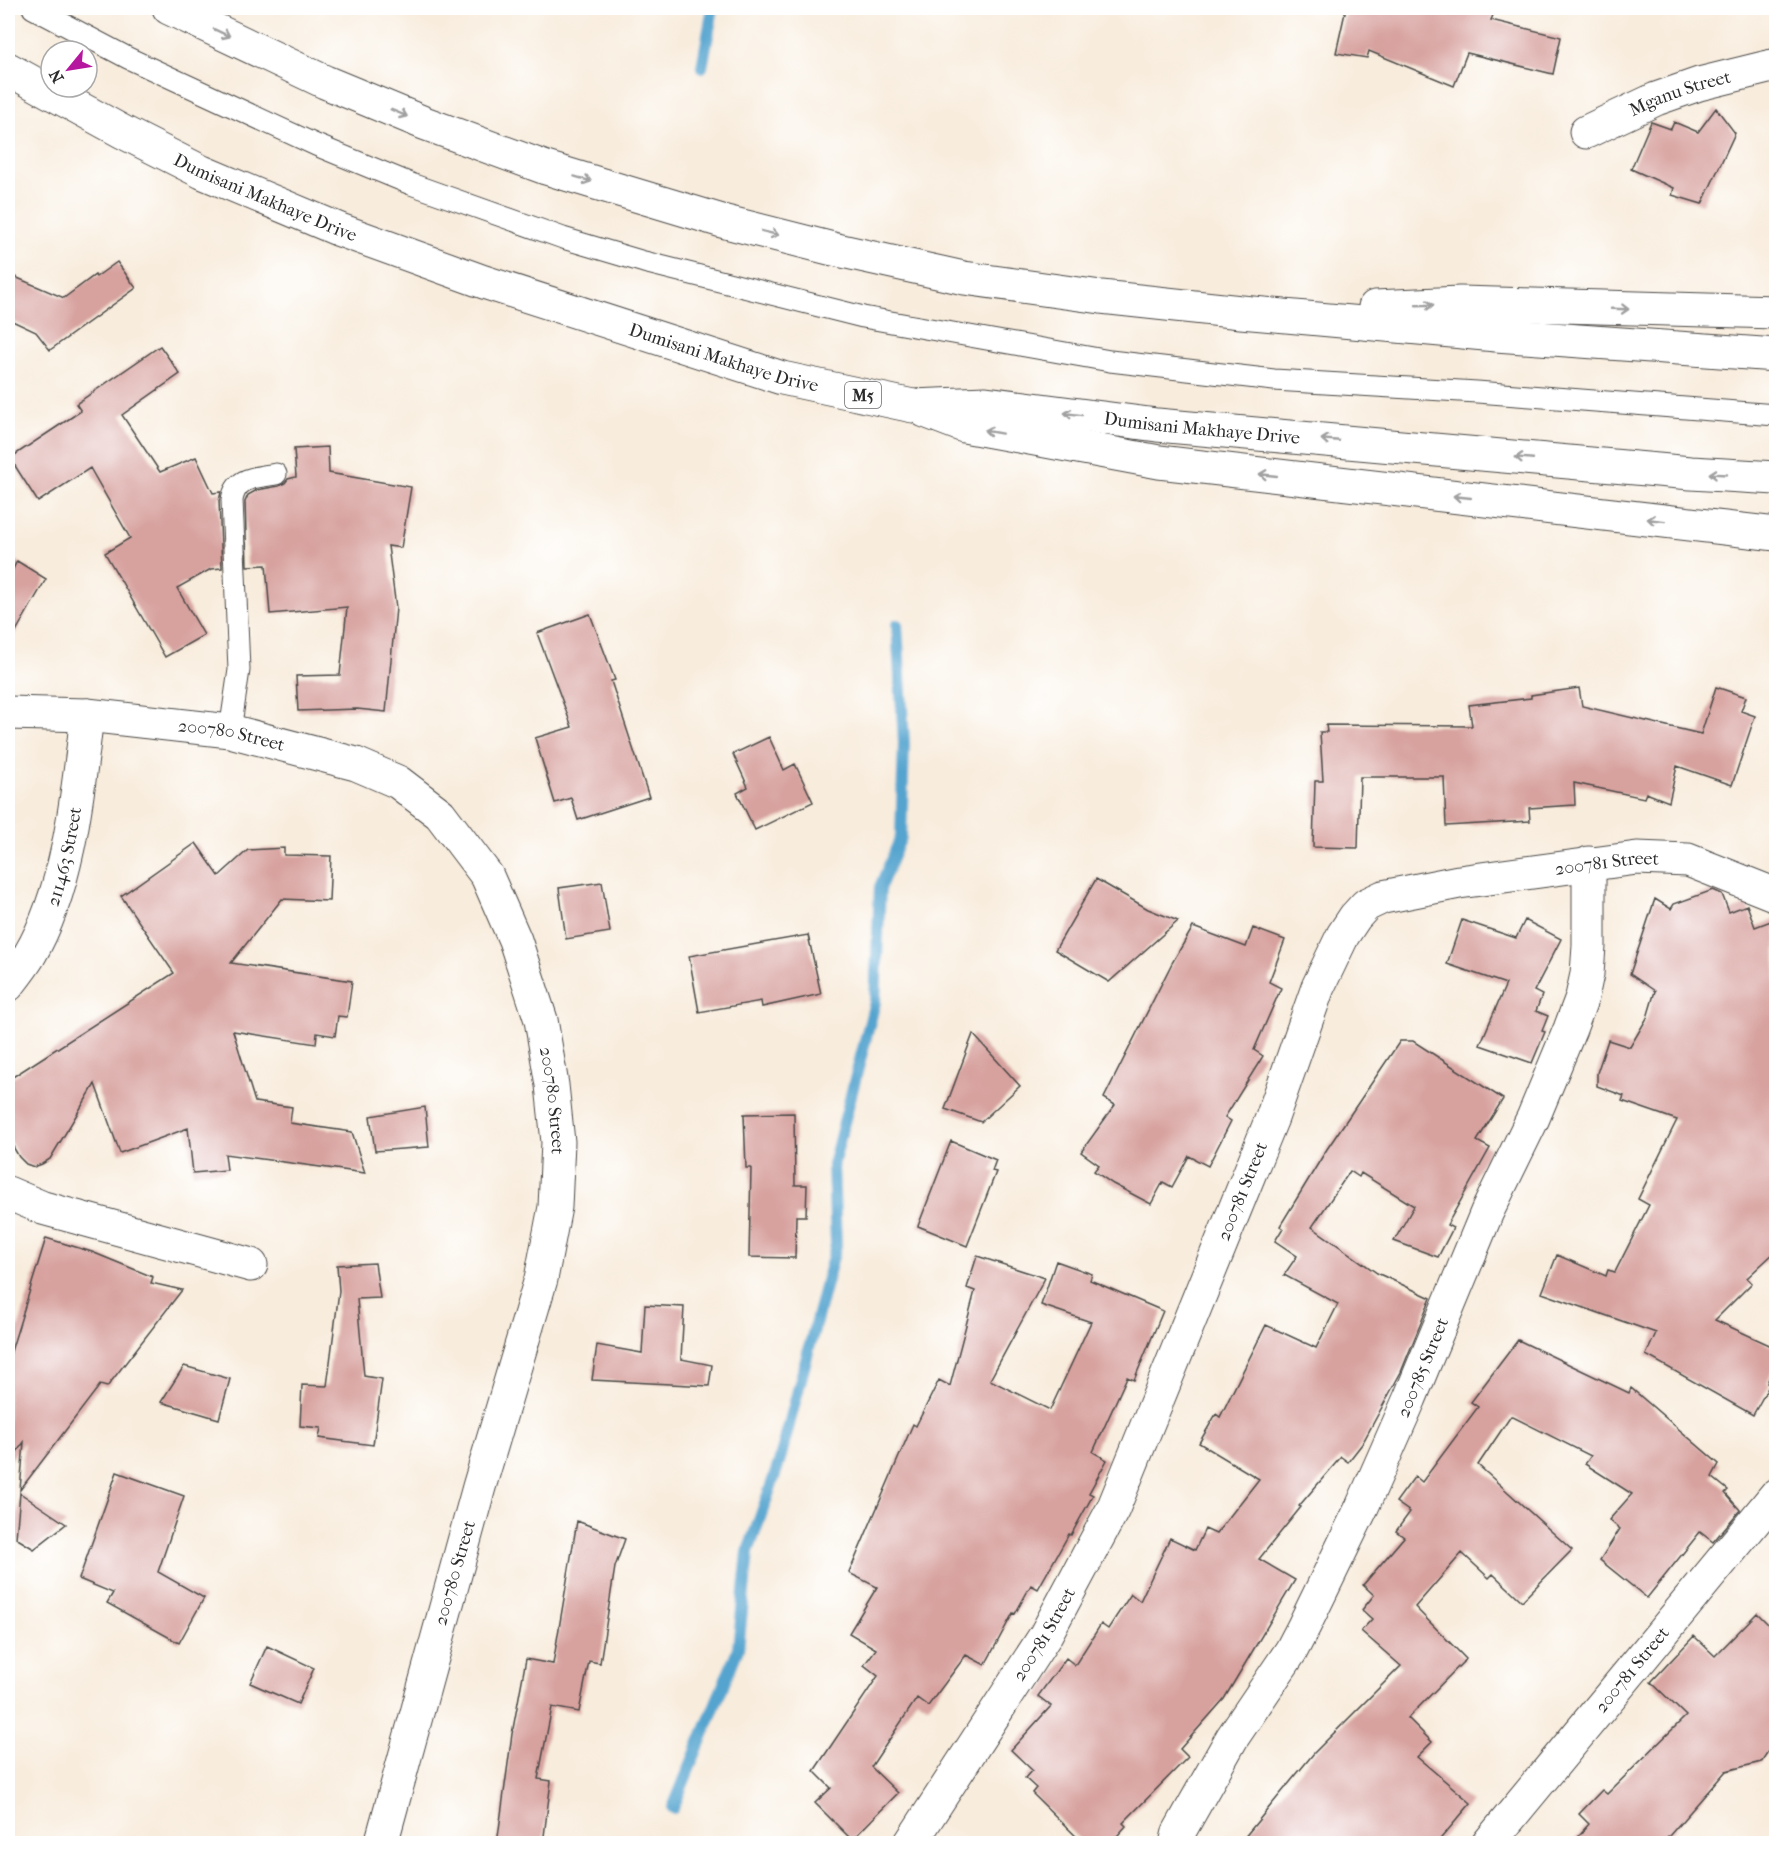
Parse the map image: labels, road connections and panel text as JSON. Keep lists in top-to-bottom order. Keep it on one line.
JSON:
{"streets":{"street":["Mganu Street","Dumisani Makhaye Drive","M5","200780 Street","211463 Street","200781 Street","200785 Street"]},"crossings":[["200780 Street","211463 Street"],["200781 Street","200785 Street"]],"north":"bottom left"}
